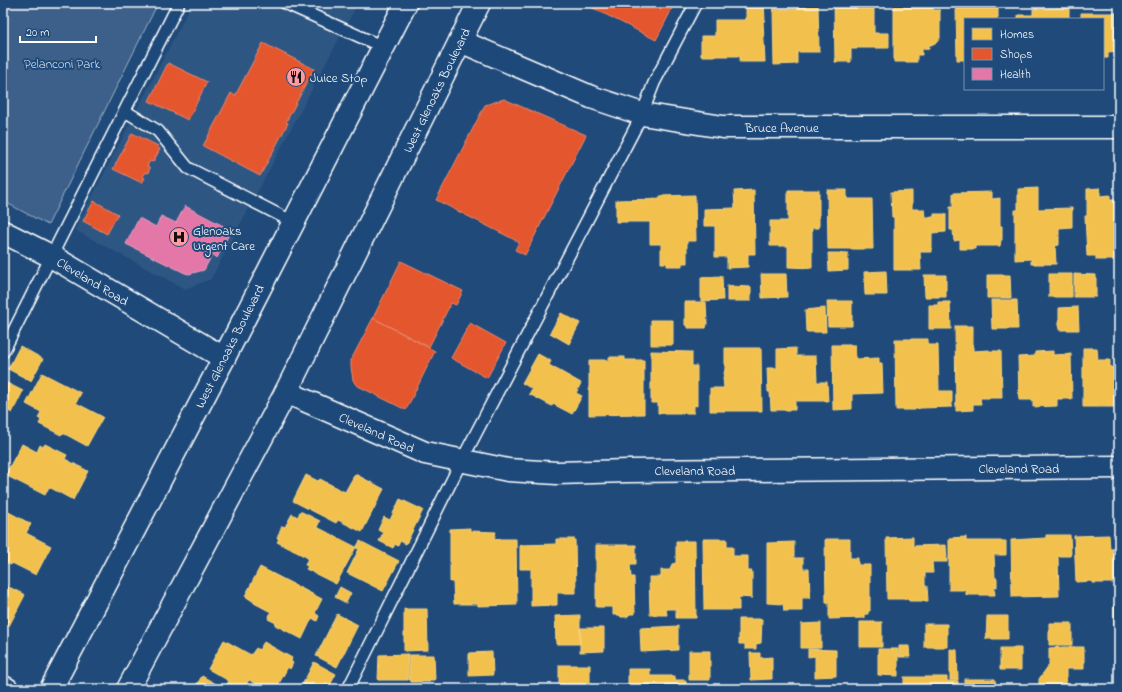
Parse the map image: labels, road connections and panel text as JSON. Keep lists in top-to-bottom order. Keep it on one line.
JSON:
{"streets":{"street":["West Glenoaks Boulevard","Bruce Avenue","Cleveland Road"]},"crossings":[["West Glenoaks Boulevard","Bruce Avenue"],["West Glenoaks Boulevard","Cleveland Road"]],"parks":["Pelanconi Park"],"places":{"restaurant":["Juice Stop"],"hospital":["Glenoaks Urgent Care"]},"legend":["Homes","Shops","Health"],"scale_bar":"20 m"}
